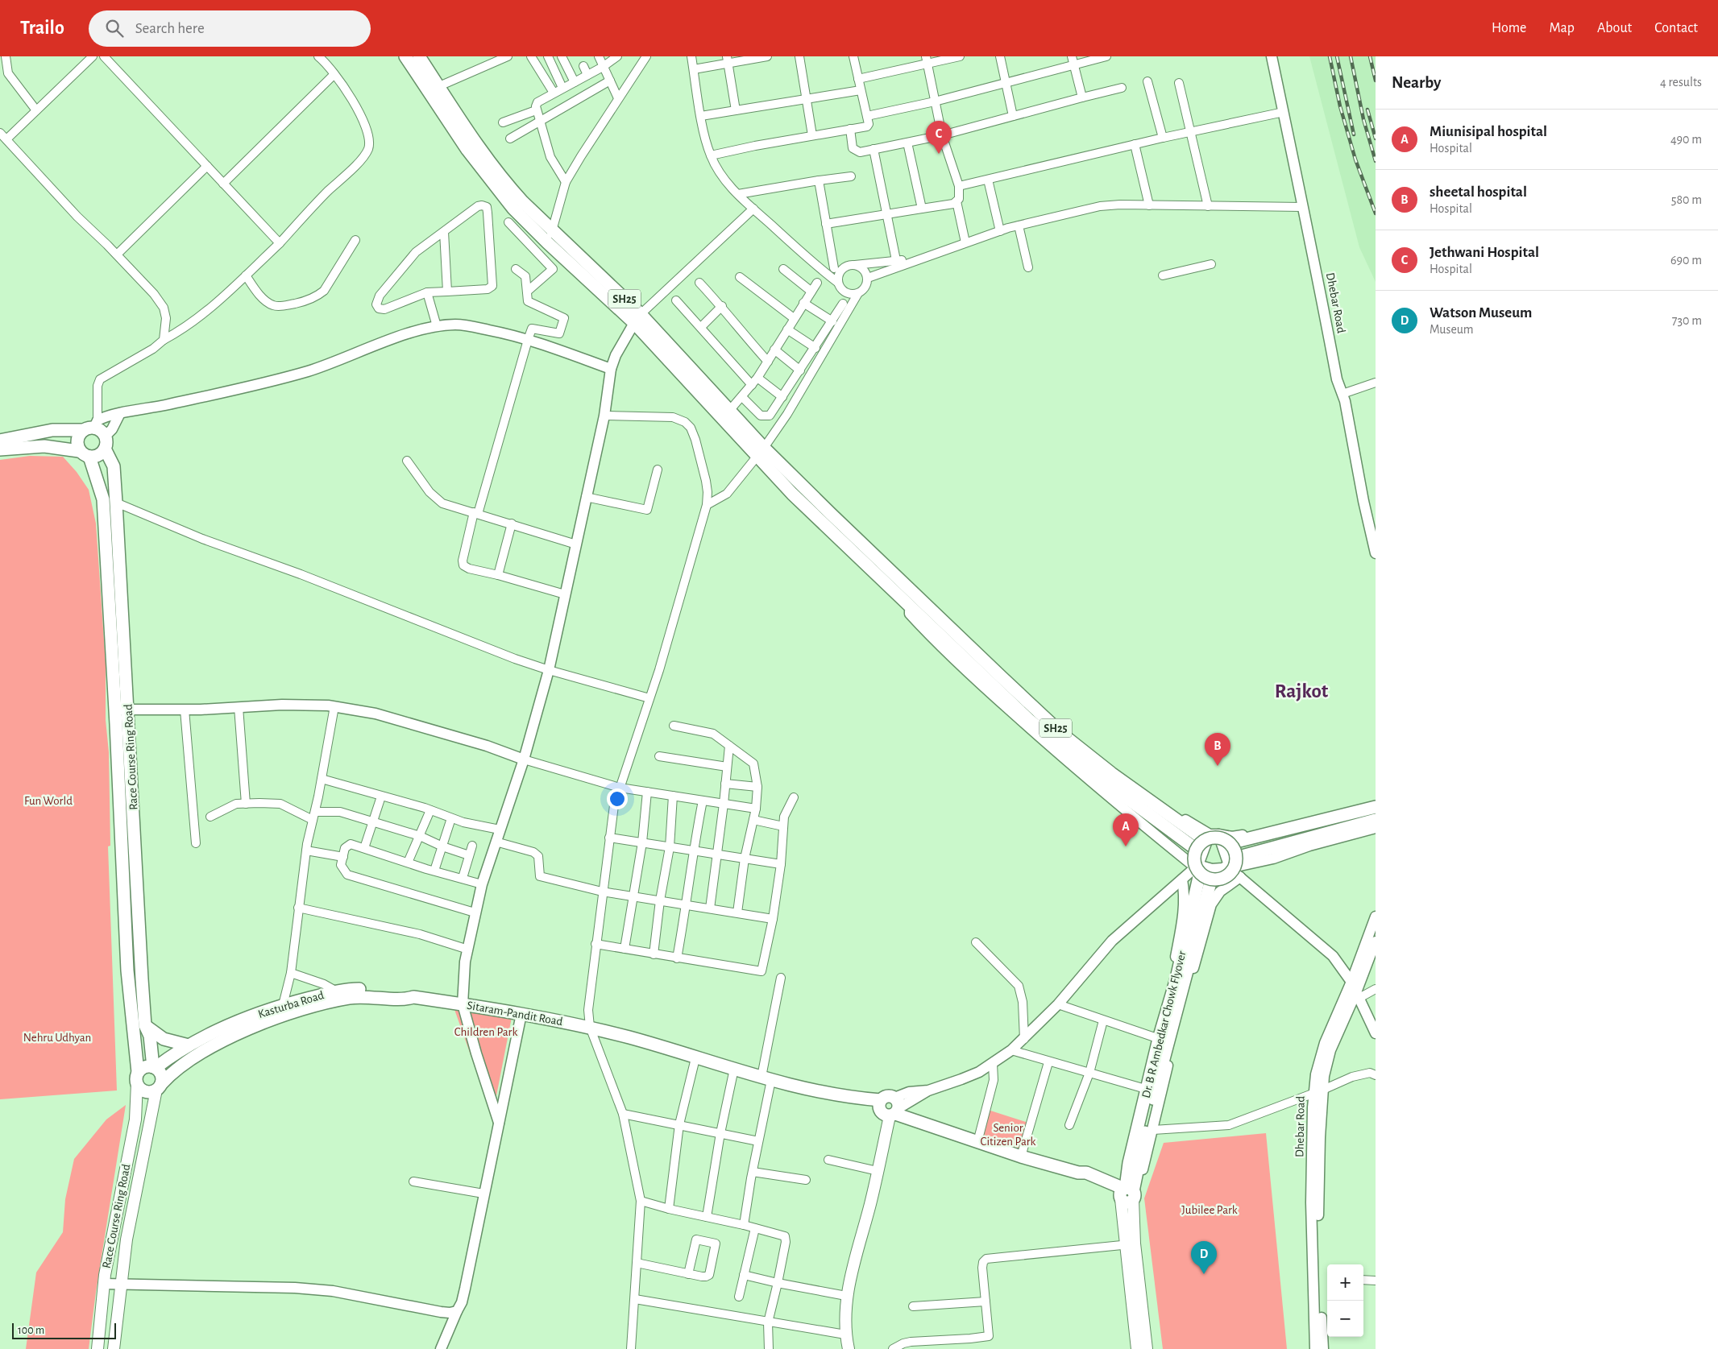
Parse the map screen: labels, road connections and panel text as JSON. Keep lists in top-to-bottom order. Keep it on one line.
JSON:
{"streets":{"main road":["SH25","Race Course Ring Road","Kasturba Road","Sitaram-Pandit Road","Dr. B R Ambedkar Chowk Flyover"],"street":["Dhebar Road"]},"crossings":[["SH25","Dr. B R Ambedkar Chowk Flyover"],["Race Course Ring Road","Kasturba Road"],["Race Course Ring Road","Sitaram-Pandit Road"],["Kasturba Road","Sitaram-Pandit Road"],["Sitaram-Pandit Road","Dr. B R Ambedkar Chowk Flyover"]],"districts":["Rajkot"],"parks":["Fun World","Children Park","Nehru Udhyan","Senior Citizen Park","Jubilee Park"],"scale_bar":"100 m","page":{"header":"Trailo","search":"Search here","nav":["Home","Map","About","Contact"],"heading":["Nearby","4 results"],"list":[{"mark":"A","name":"Miunisipal hospital","note":"Hospital","value":"490 m"},{"mark":"B","name":"sheetal hospital","note":"Hospital","value":"580 m"},{"mark":"C","name":"Jethwani Hospital","note":"Hospital","value":"690 m"},{"mark":"D","name":"Watson Museum","note":"Museum","value":"730 m"}],"pins":["C","B","A","D"],"map_buttons":["+","−"],"scale":"100 m"}}
